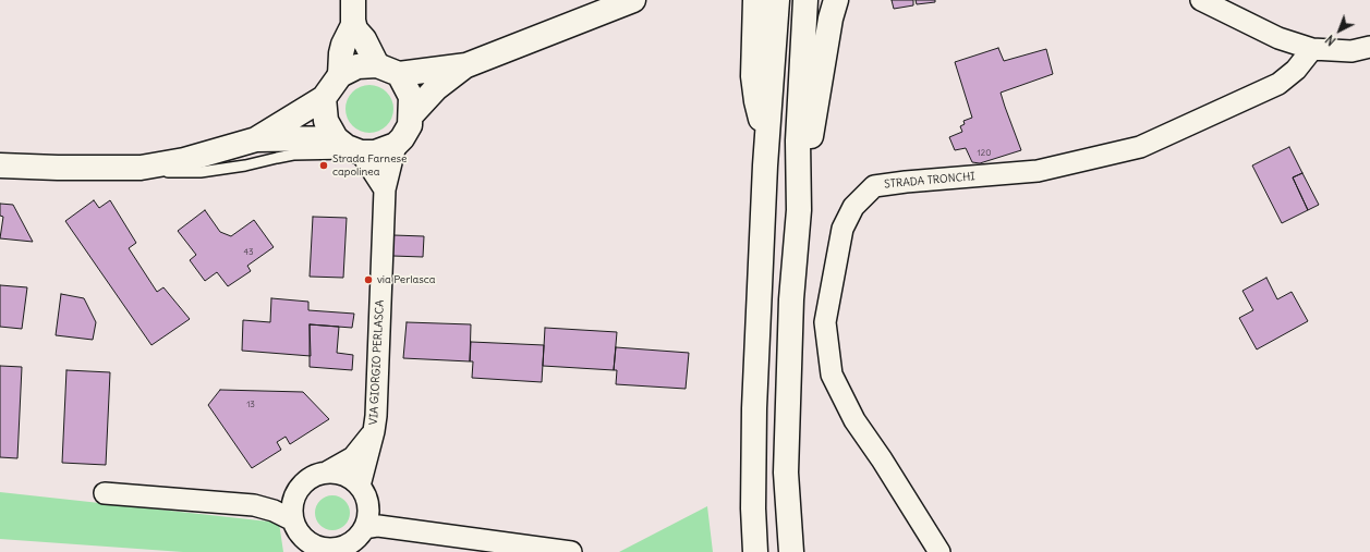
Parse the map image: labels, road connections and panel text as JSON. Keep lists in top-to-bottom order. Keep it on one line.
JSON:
{"streets":{"street":["STRADA TRONCHI","VIA GIORGIO PERLASCA"]},"places":["Strada Farnese capolinea","via Perlasca"],"house_numbers":["120","43","13"],"north":"bottom left"}
